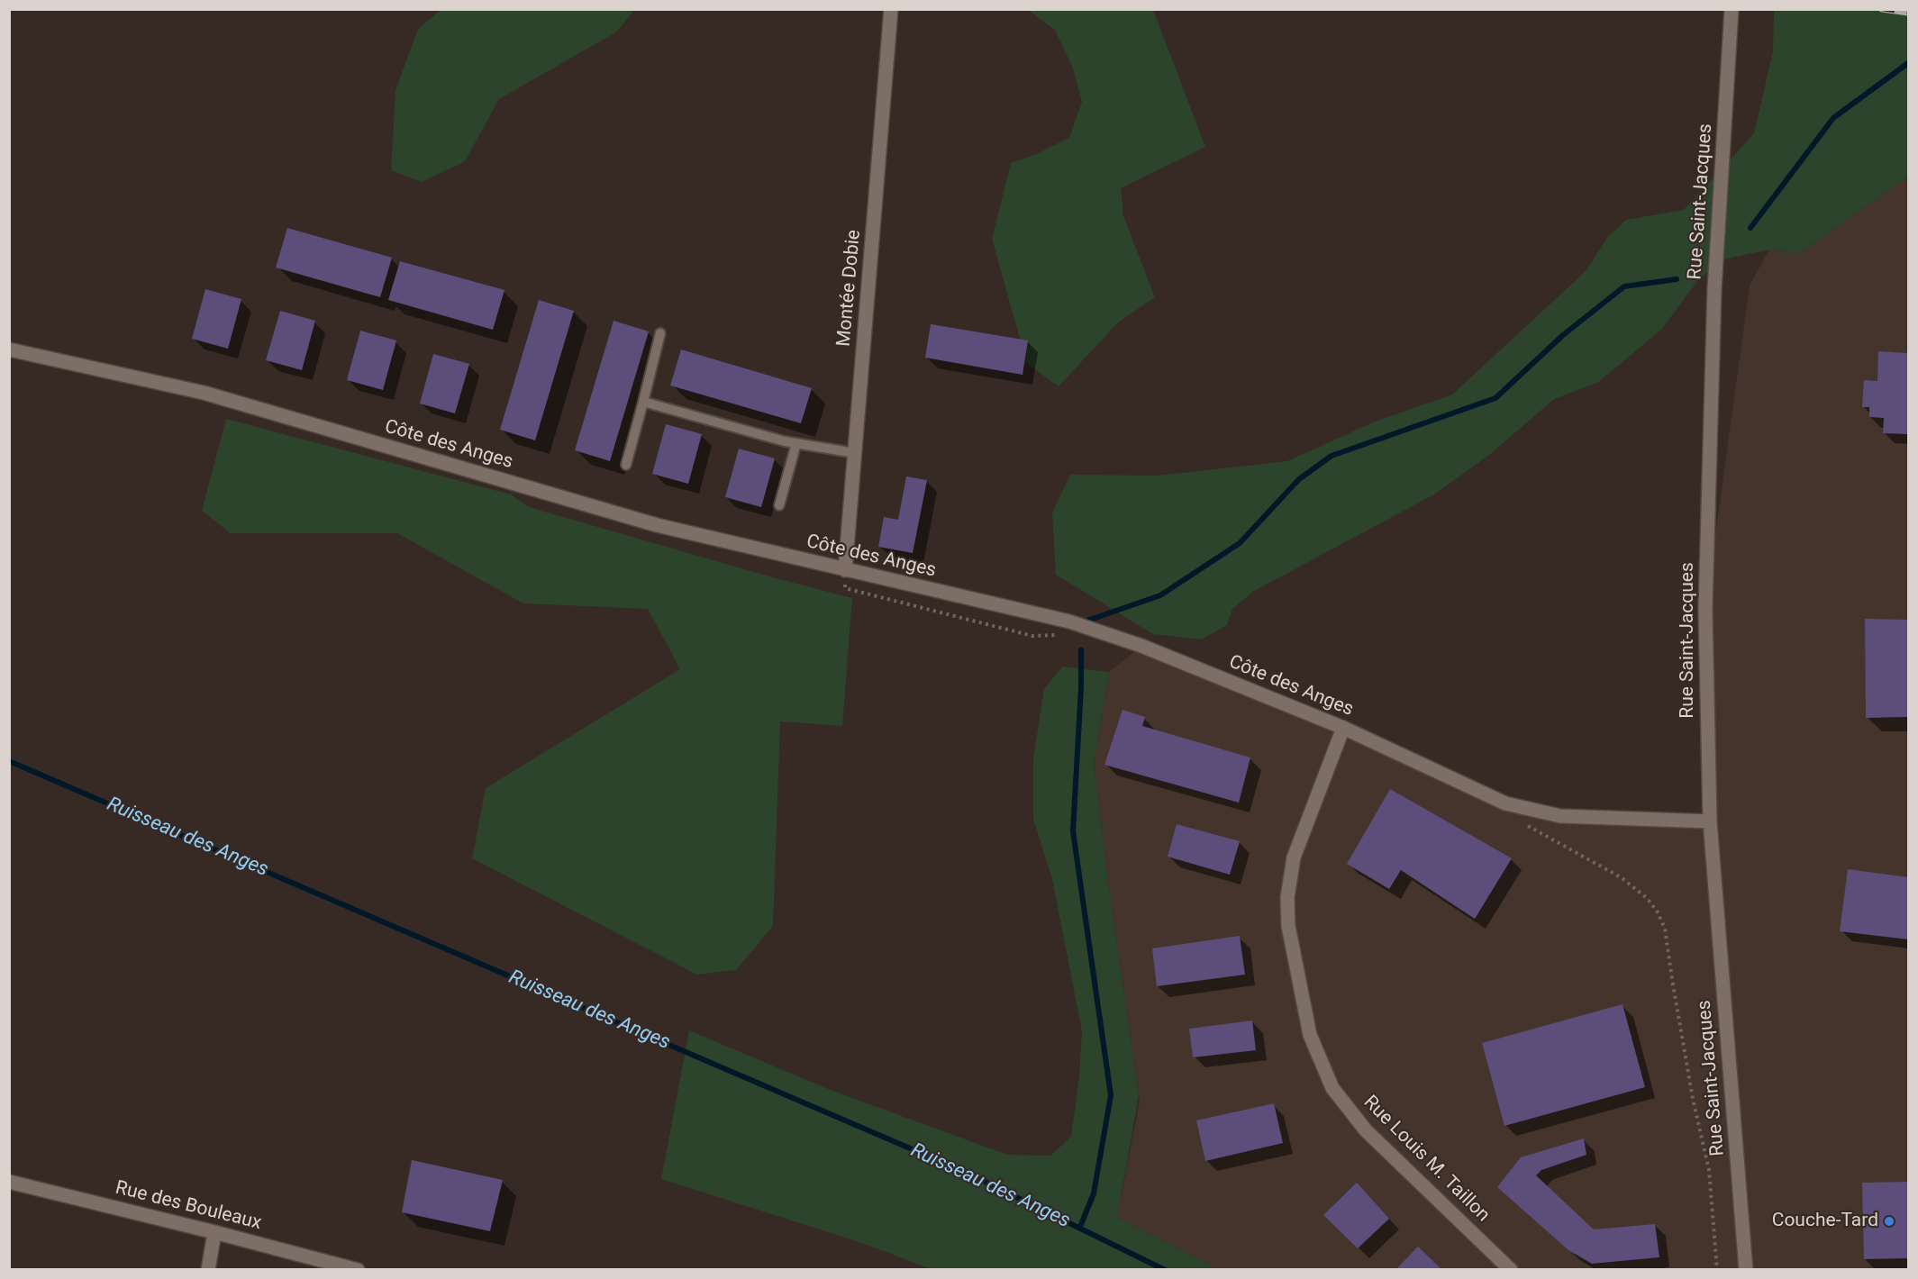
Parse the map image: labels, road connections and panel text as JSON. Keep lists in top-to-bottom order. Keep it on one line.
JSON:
{"streets":{"street":["Rue Saint-Jacques","Montée Dobie","Côte des Anges","Rue Louis M. Taillon","Rue des Bouleaux"]},"crossings":[["Rue Saint-Jacques","Côte des Anges"],["Montée Dobie","Côte des Anges"],["Côte des Anges","Rue Louis M. Taillon"]],"water":["Ruisseau des Anges"],"places":["Couche-Tard"]}
